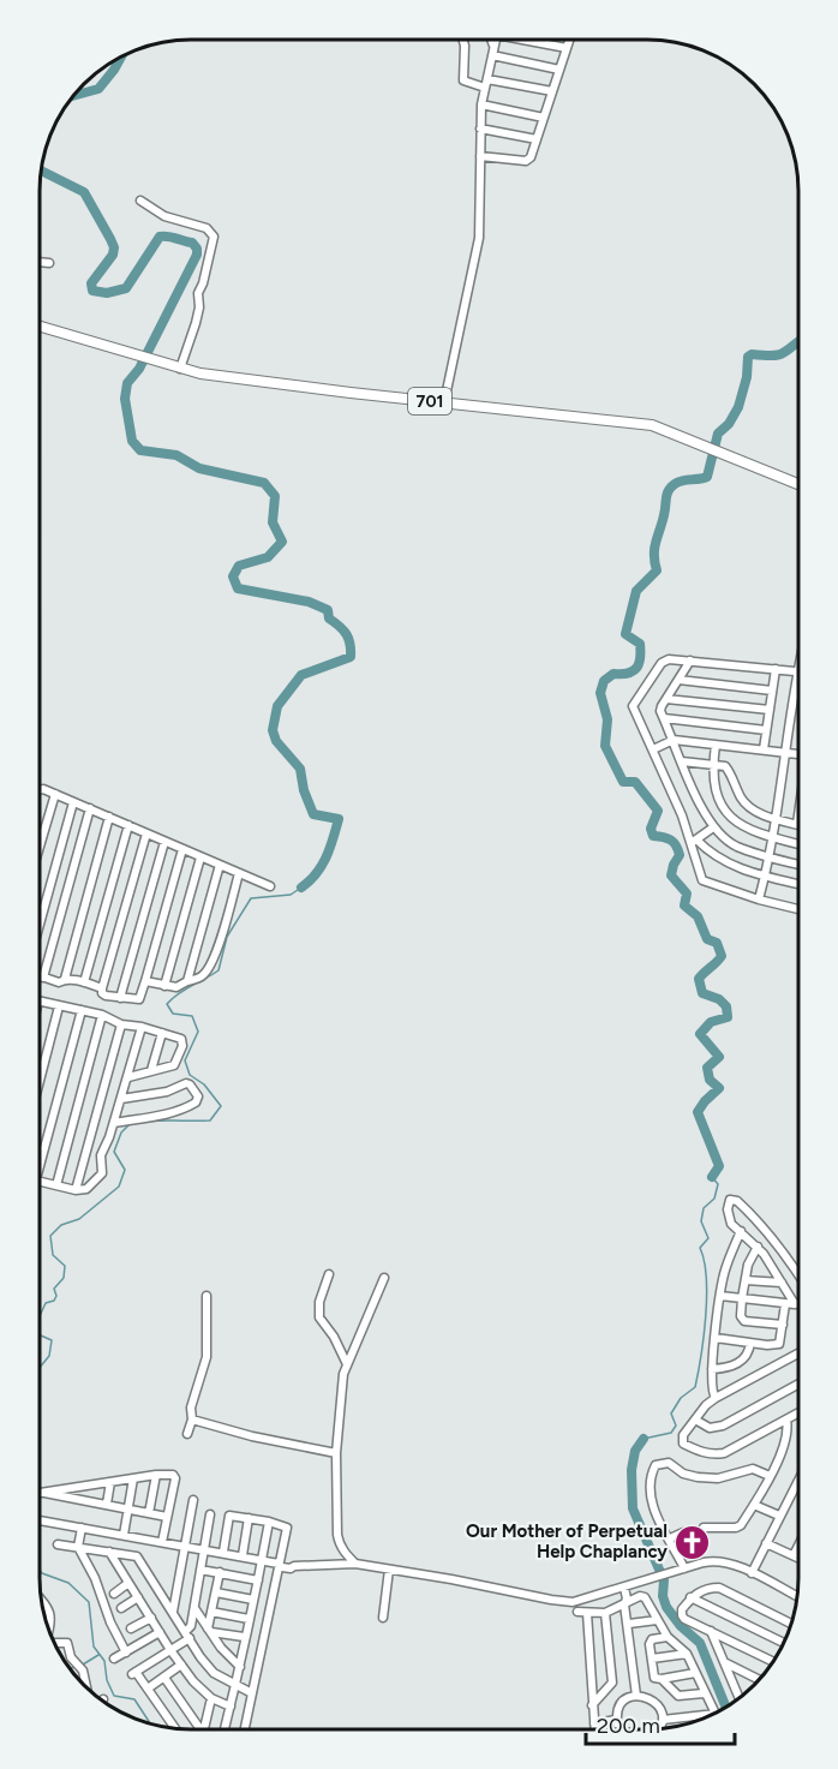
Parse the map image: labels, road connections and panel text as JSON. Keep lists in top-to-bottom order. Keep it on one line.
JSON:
{"streets":{"main road":["701"]},"places":{"church":["Our Mother of Perpetual Help Chaplancy"]},"scale_bar":"200 m"}
